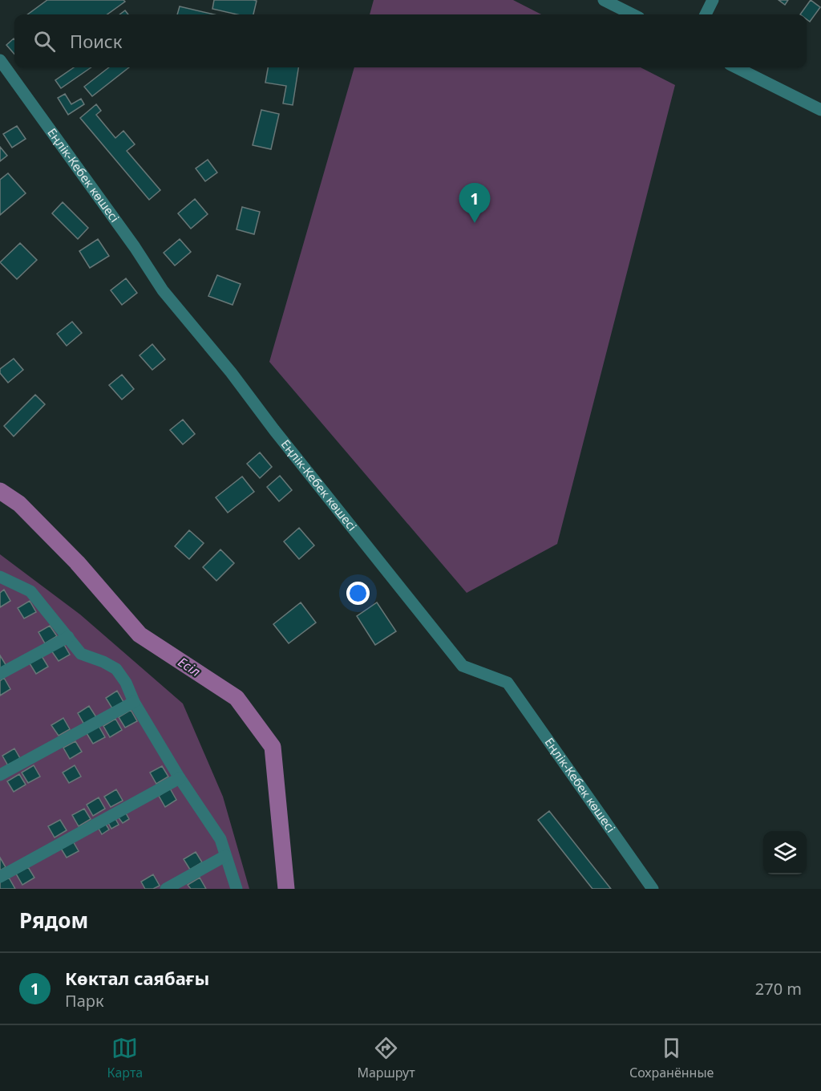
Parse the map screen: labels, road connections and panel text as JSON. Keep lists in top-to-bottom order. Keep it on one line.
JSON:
{"streets":{"street":["Еңлік-Кебек көшесі"]},"water":["Есіл"],"page":{"search":"Поиск","pins":"1","heading":"Рядом","list":[{"mark":"1","name":"Көктал саябағы","note":"Парк","value":"270 m"}],"nav":["Карта","Маршрут","Сохранённые"]}}
